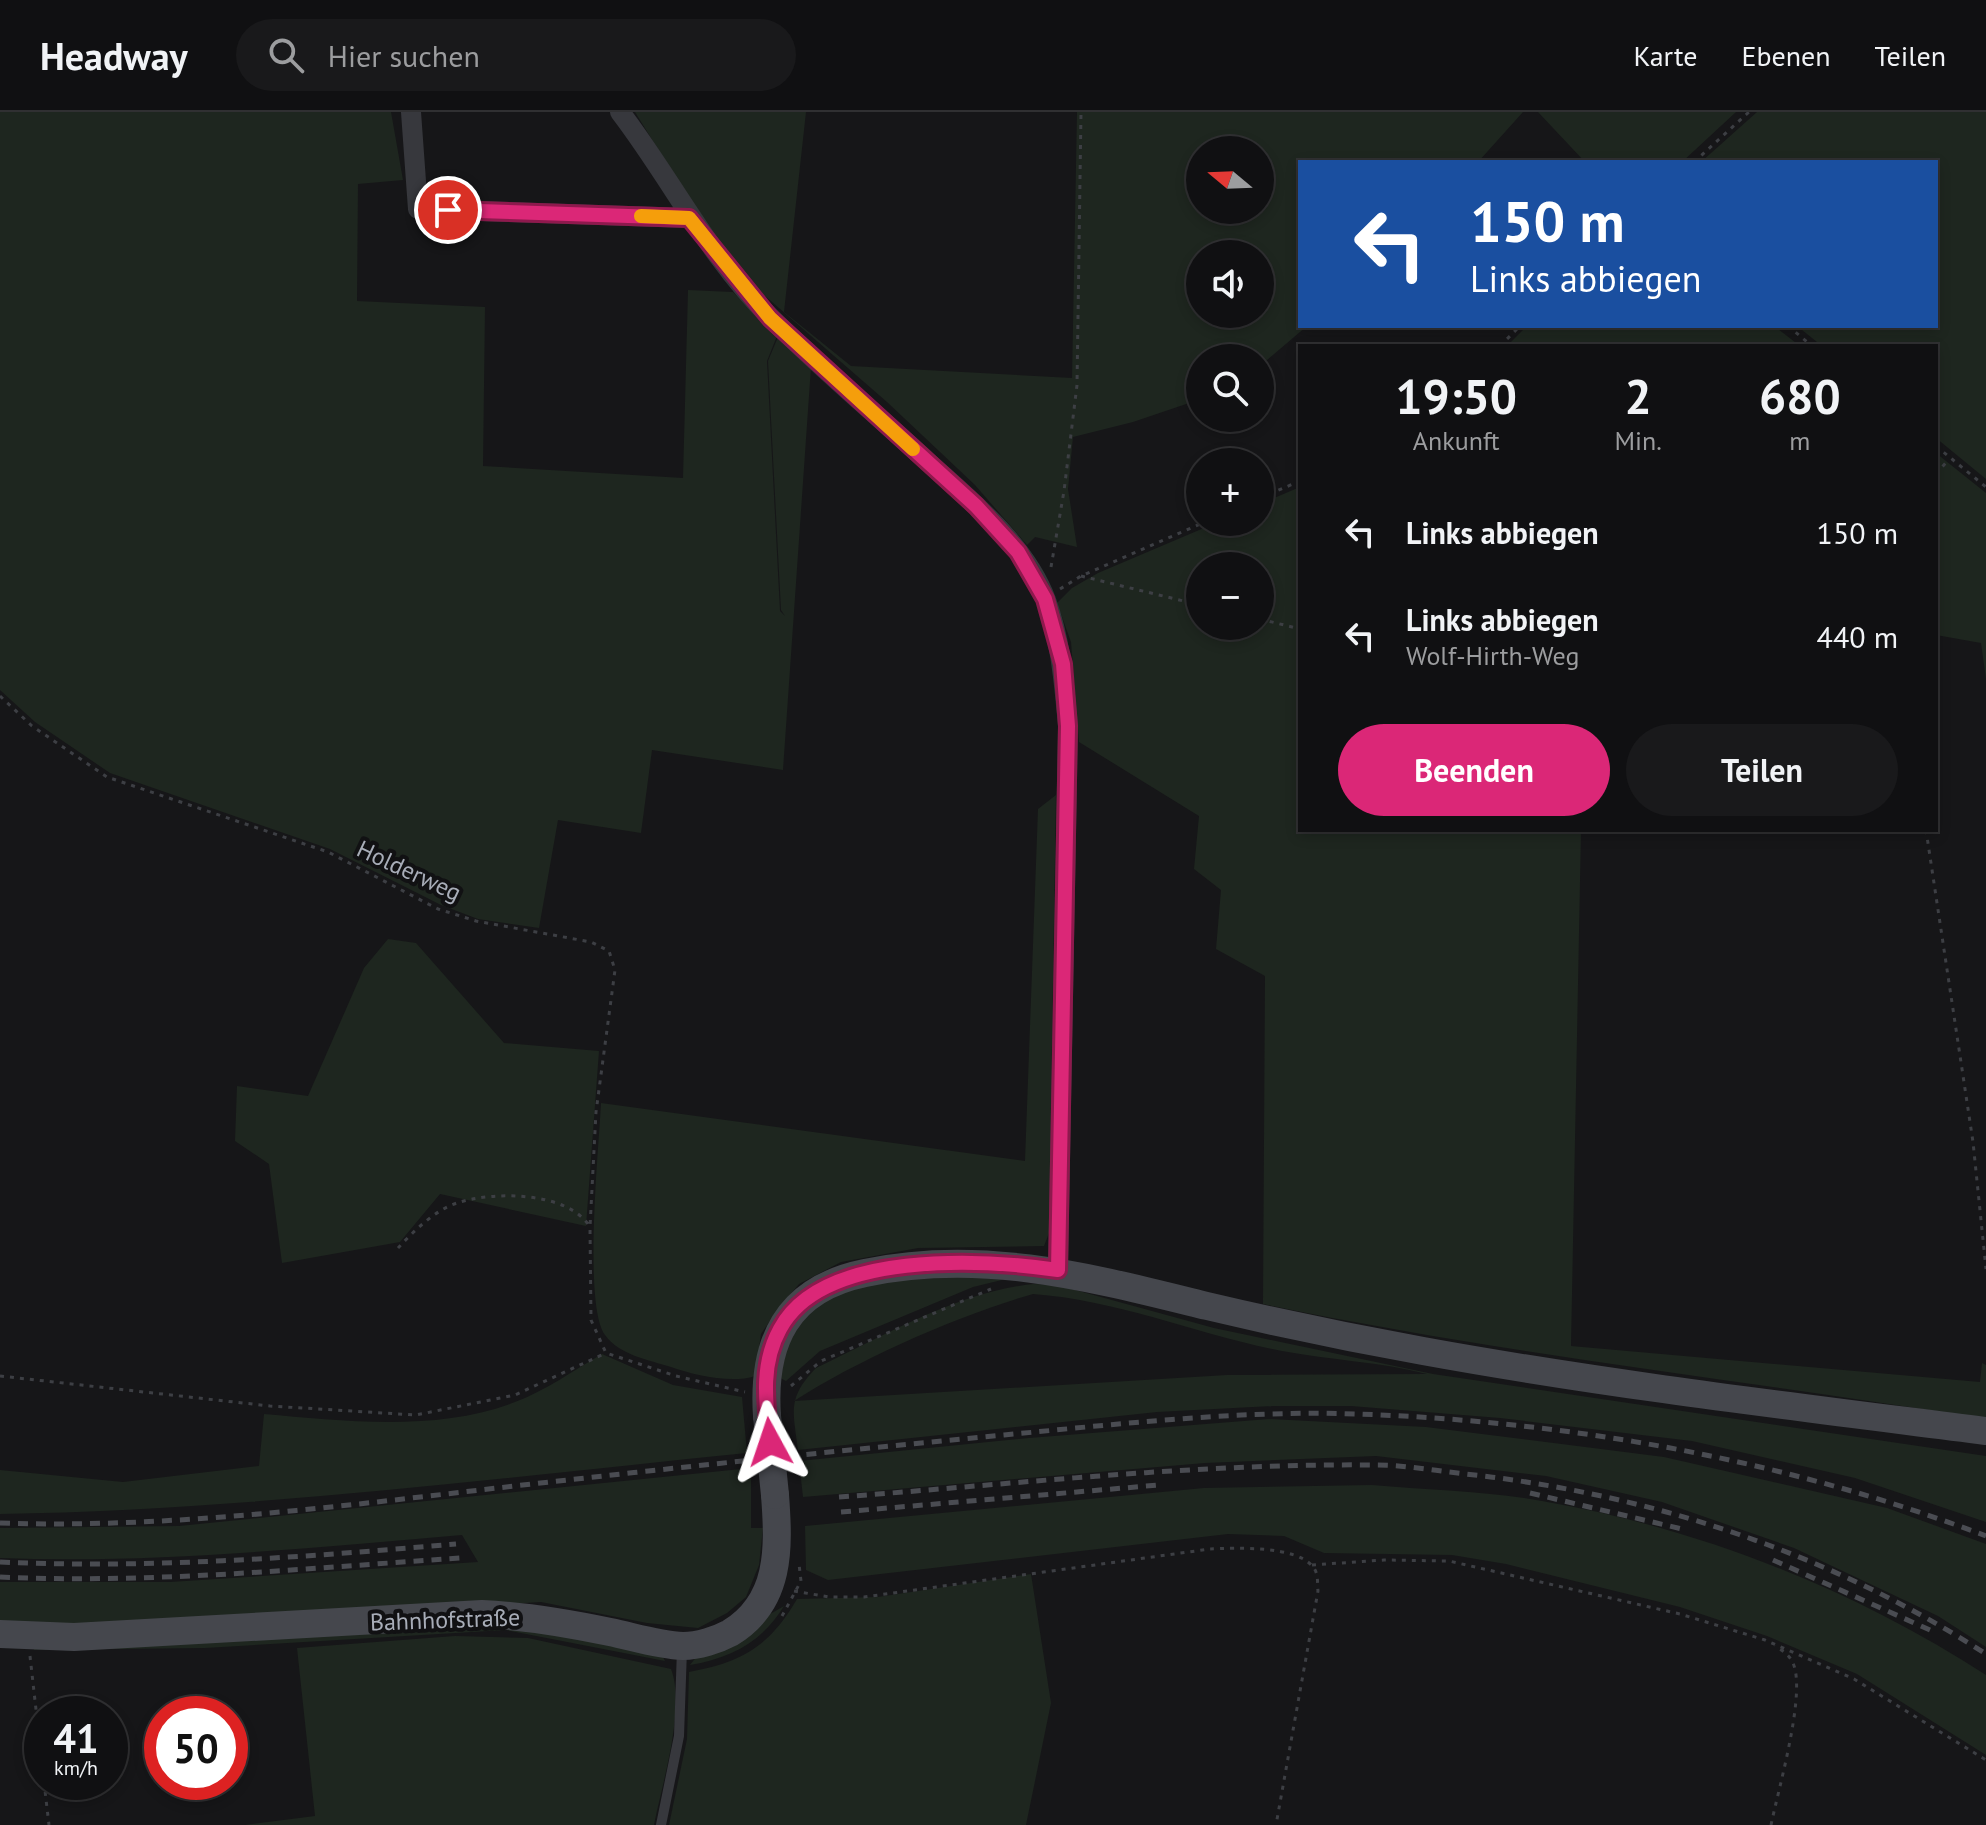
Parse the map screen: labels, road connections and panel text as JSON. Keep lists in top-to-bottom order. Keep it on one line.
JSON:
{"streets":{"main road":["Bahnhofstraße"],"path":["Holderweg"]},"north":"left","page":{"header":"Headway","search":"Hier suchen","nav":["Karte","Ebenen","Teilen"],"map_buttons":["+","−"],"turn":["150 m","Links abbiegen"],"eta":["19:50","Ankunft","2","Min.","680","m"],"list":[{"name":"Links abbiegen","value":"150 m"},{"name":"Links abbiegen","note":"Wolf-Hirth-Weg","value":"440 m"}],"buttons":["Beenden","Teilen"],"speed":"41 km/h","limit":"50"}}
